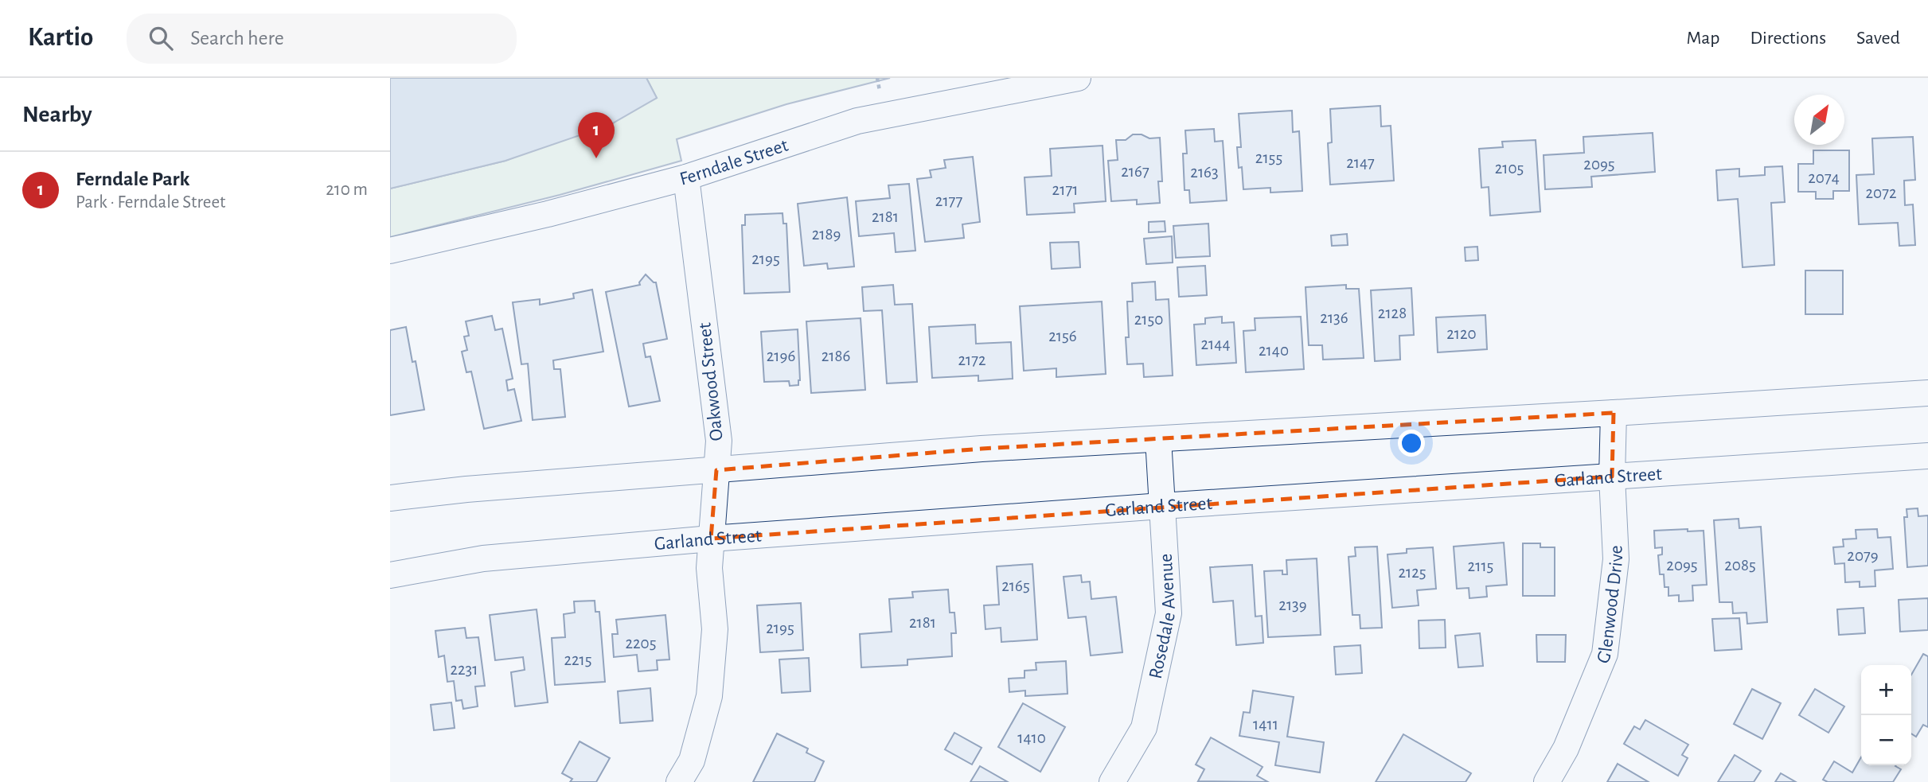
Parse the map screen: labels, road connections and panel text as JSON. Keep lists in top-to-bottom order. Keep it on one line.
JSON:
{"streets":{"street":["Ferndale Street","Oakwood Street","Garland Street","Glenwood Drive","Rosedale Avenue"]},"crossings":[["Ferndale Street","Oakwood Street"],["Oakwood Street","Garland Street"],["Garland Street","Glenwood Drive"],["Garland Street","Rosedale Avenue"]],"house_numbers":["2155","2147","2095","2105","2167","2163","2074","2171","2072","2177","2181","2189","2195","2128","2136","2150","2120","2156","2144","2140","2196","2186","2172","2079","2095","2085","2115","2125","2165","2139","2181","2195","2205","2215","2231","1411","1410"],"north":"top right","page":{"header":"Kartio","search":"Search here","nav":["Map","Directions","Saved"],"heading":"Nearby","pins":"1","list":[{"mark":"1","name":"Ferndale Park","note":"Park · Ferndale Street","value":"210 m"}],"map_buttons":["+","−"]}}
